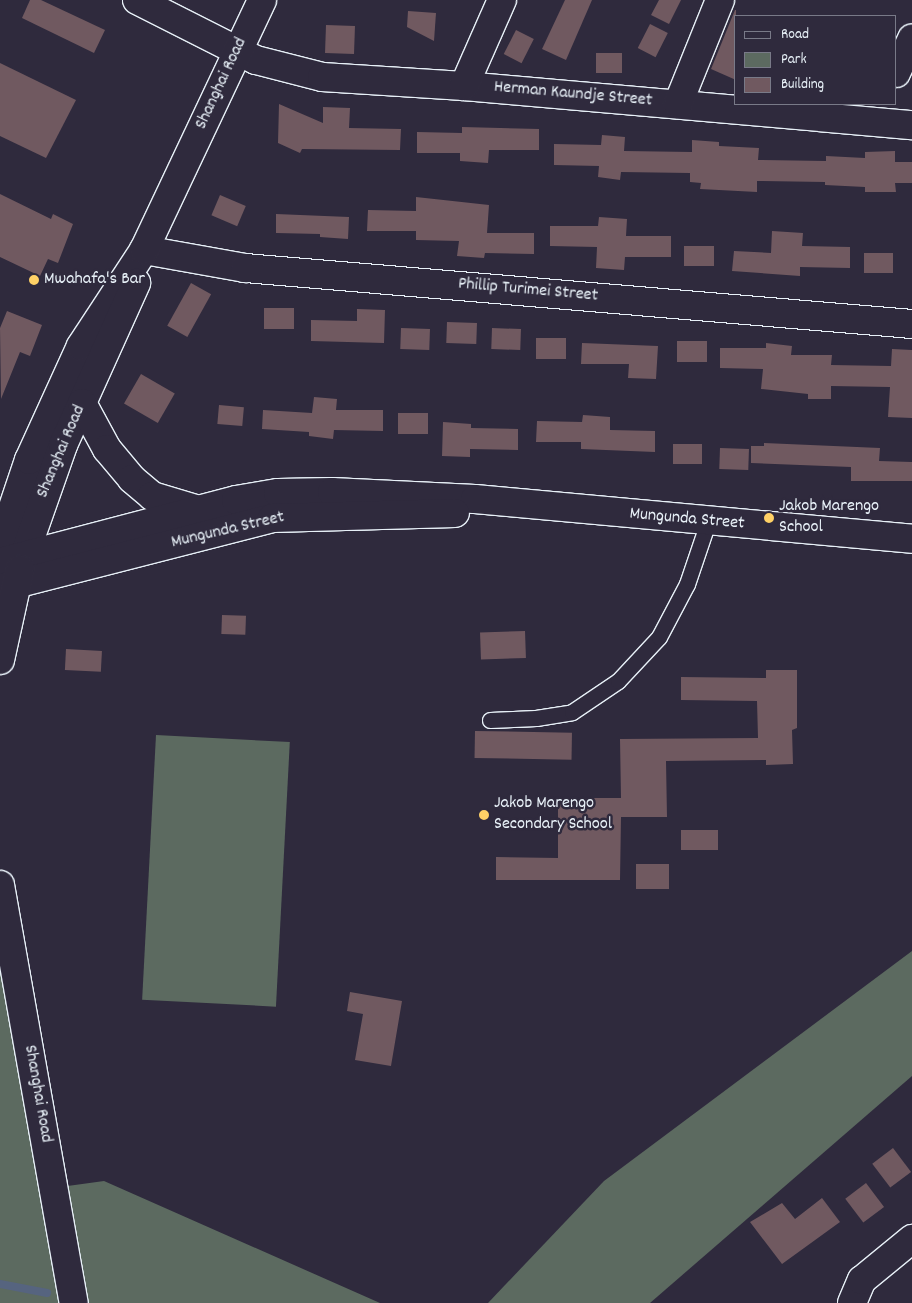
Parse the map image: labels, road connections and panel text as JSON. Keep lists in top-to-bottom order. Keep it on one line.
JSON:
{"streets":{"street":["Shanghai Road","Herman Kaundje Street","Phillip Turimei Street","Mungunda Street"]},"crossings":[["Shanghai Road","Herman Kaundje Street"],["Shanghai Road","Phillip Turimei Street"],["Shanghai Road","Mungunda Street"]],"places":["Mwahafa's Bar","Jakob Marengo School","Jakob Marengo Secondary School"],"legend":["Road","Park","Building"]}
